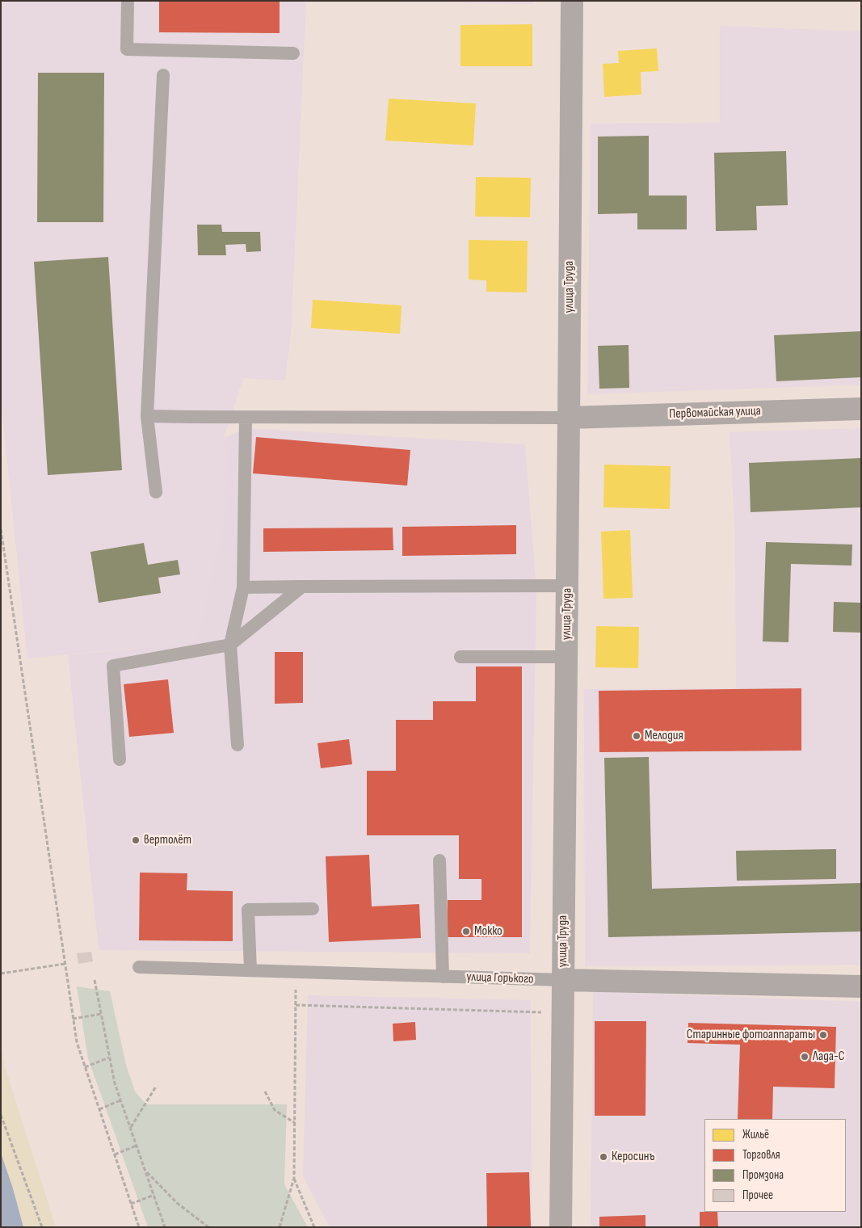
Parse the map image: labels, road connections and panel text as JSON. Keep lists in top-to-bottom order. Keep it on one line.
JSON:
{"streets":{"street":["улица Труда","Первомайская улица","улица Горького"]},"crossings":[["улица Труда","Первомайская улица"],["улица Труда","улица Горького"]],"places":["Мелодия","вертолёт","Мокко","Старинные фотоаппараты","Лада-С","Керосинъ"],"legend":["Жильё","Торговля","Промзона","Прочее"]}
